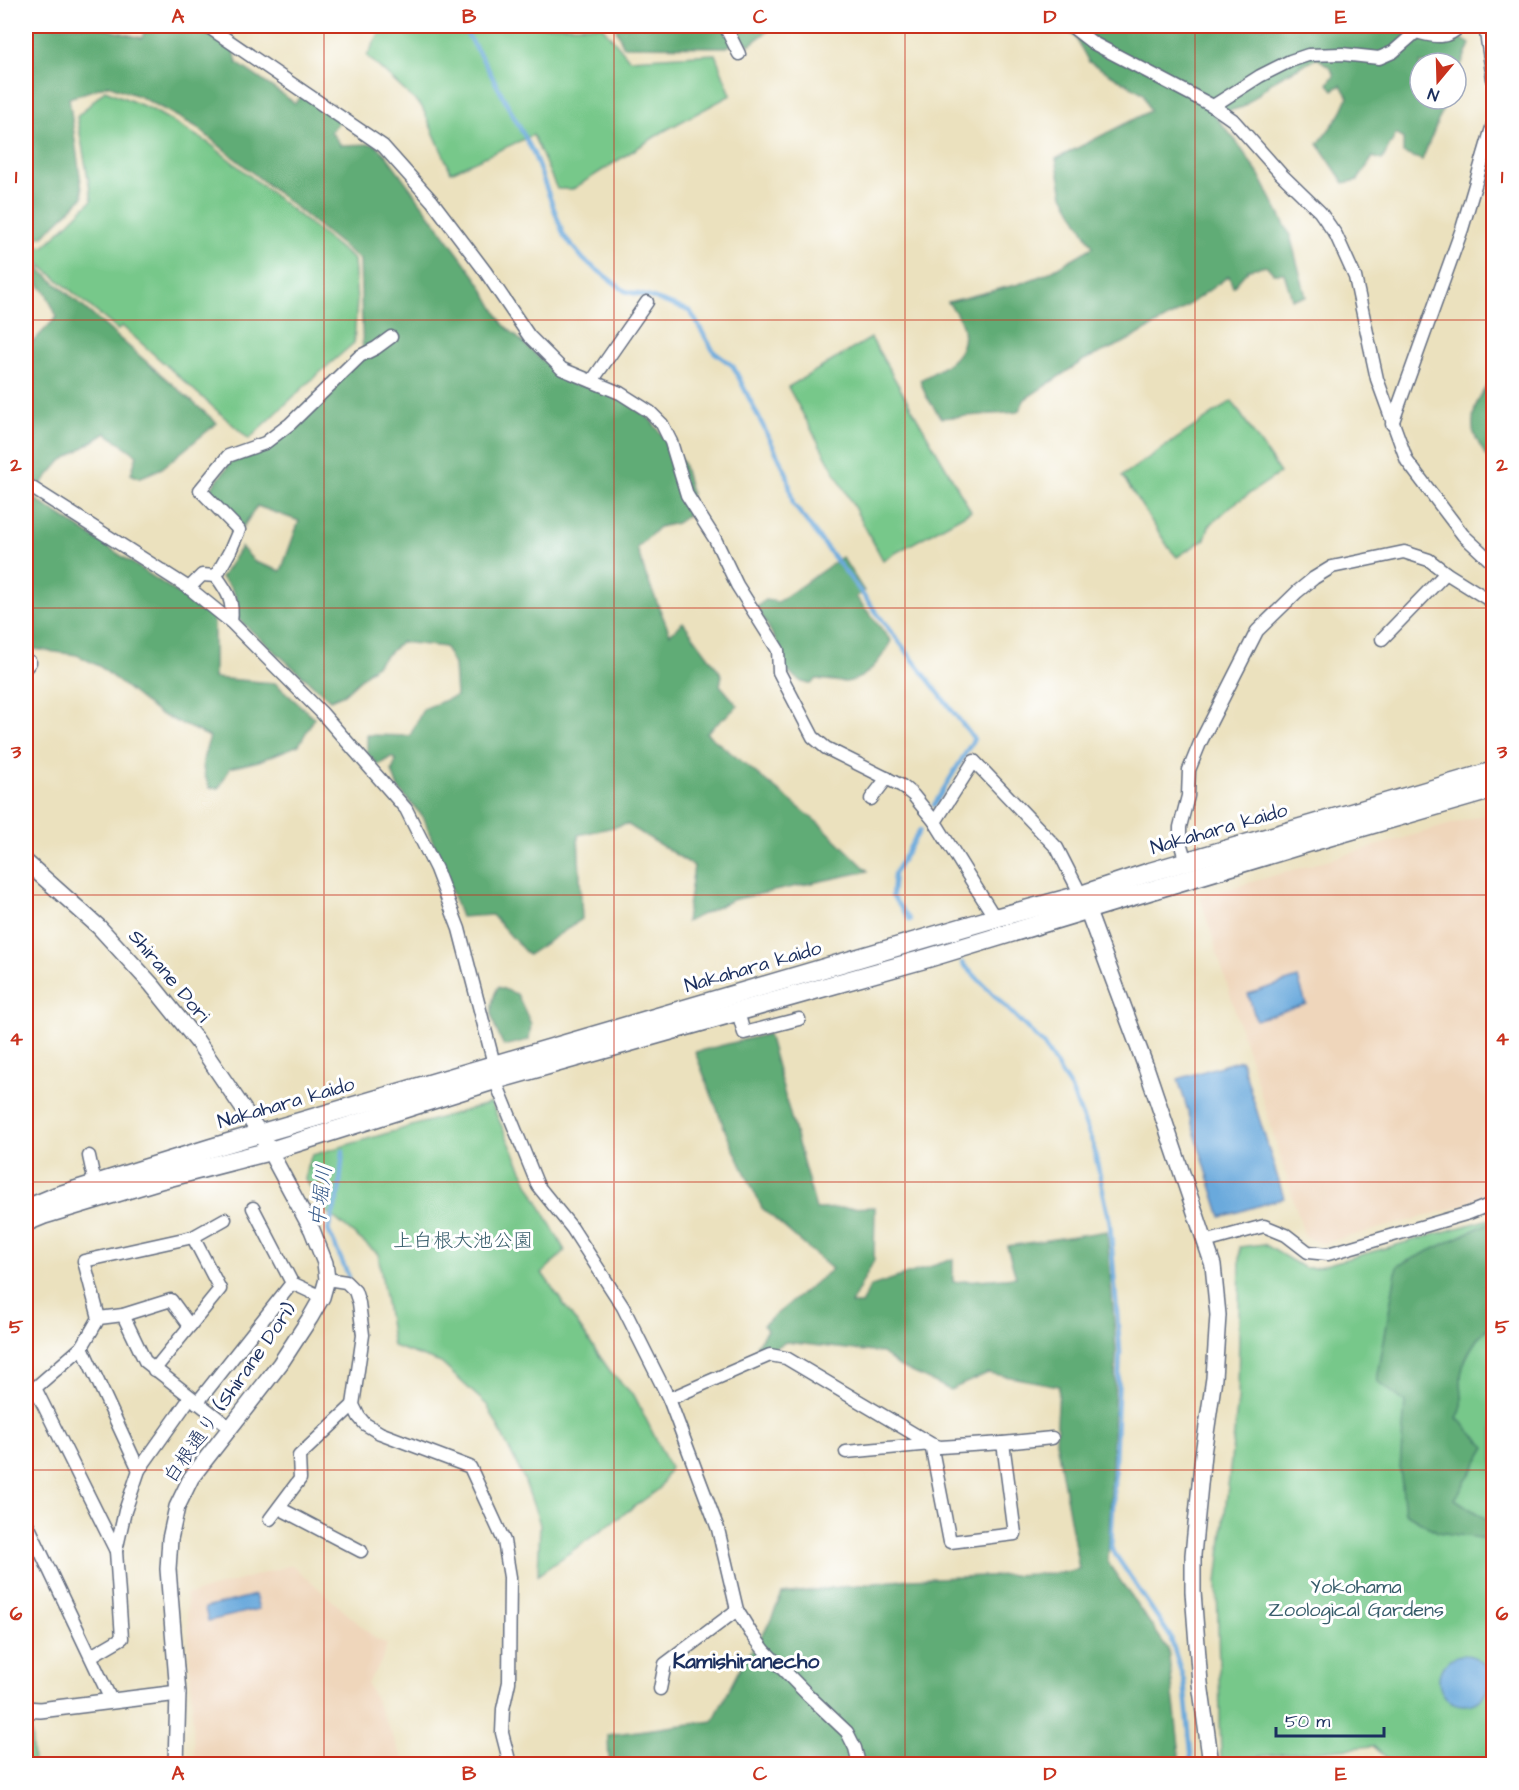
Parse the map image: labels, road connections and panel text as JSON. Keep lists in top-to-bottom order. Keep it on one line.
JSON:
{"streets":{"main road":["Nakahara kaido"],"street":["Shirane Dori","白根通り (Shirane Dori)"]},"crossings":[["Nakahara kaido","Shirane Dori"],["Nakahara kaido","白根通り (Shirane Dori)"],["Shirane Dori","白根通り (Shirane Dori)"]],"districts":["Kamishiranecho"],"water":["中堀川"],"parks":["上白根大池公園","Yokohama Zoological Gardens"],"scale_bar":"50 m","north":"bottom","grid":{"columns":["A","B","C","D","E"],"rows":["1","2","3","4","5","6"]}}
